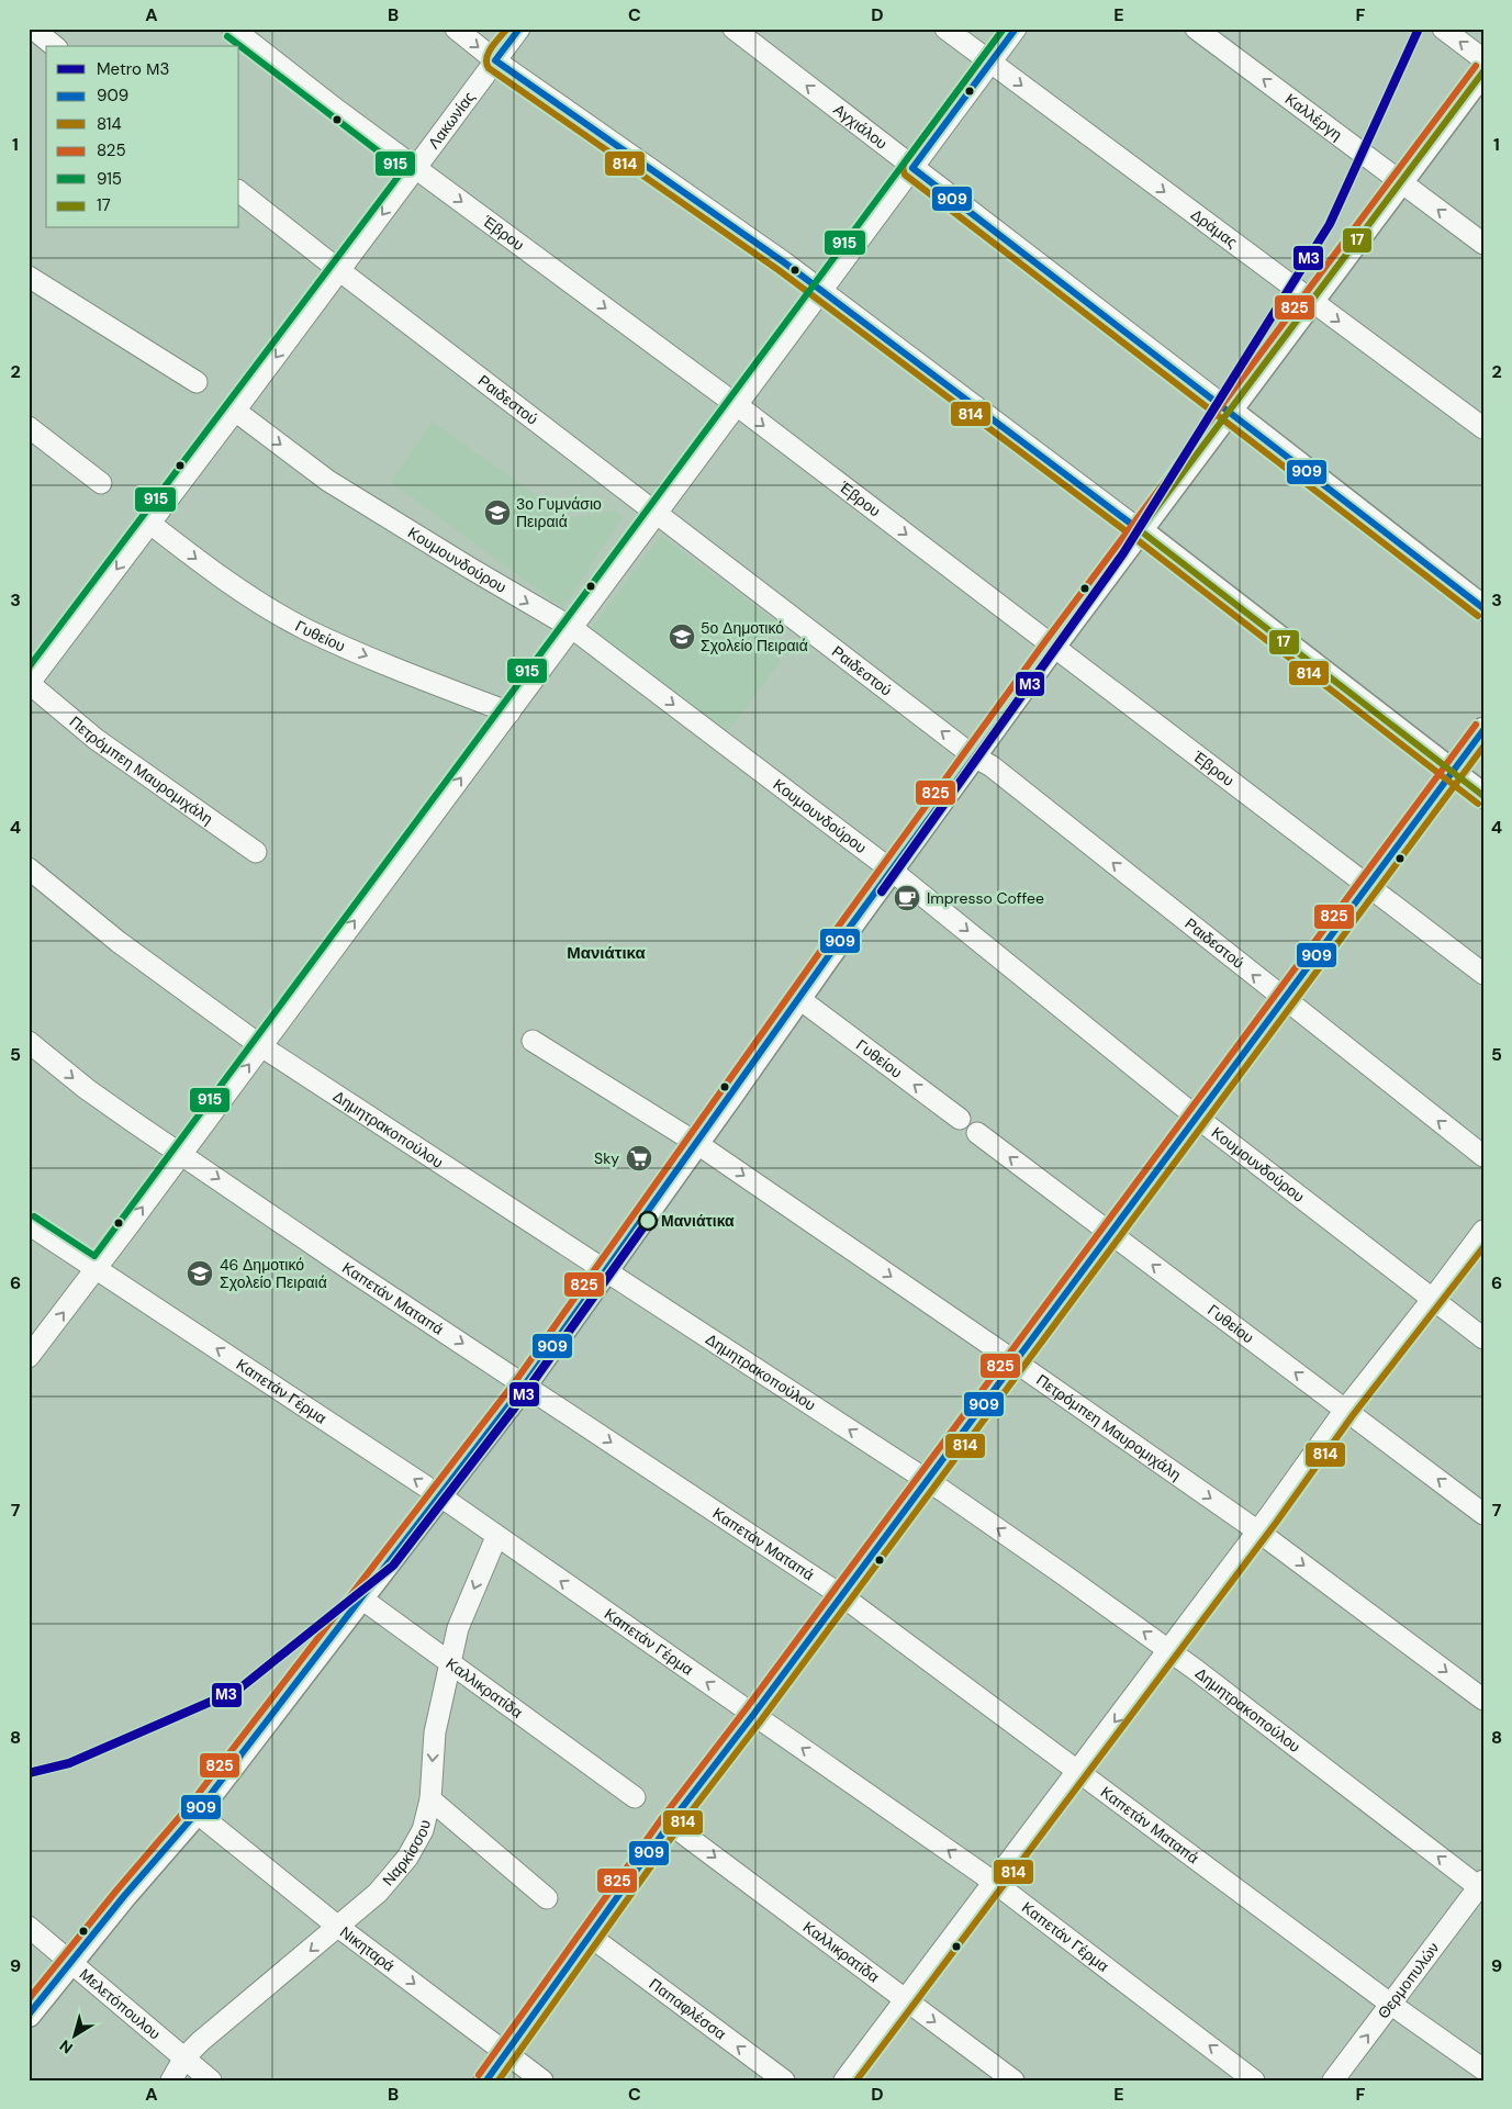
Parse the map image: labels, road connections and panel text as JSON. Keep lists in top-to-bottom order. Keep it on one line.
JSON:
{"streets":{"street":["Καλλέργη","Λακωνίας","Αγχιάλου","Δράμας","Έβρου","Ραιδεστού","Κουμουνδούρου","Γυθείου","Πετρόμπεη Μαυρομιχάλη","Δημητρακοπούλου","Καπετάν Ματαπά","Καπετάν Γέρμα","Καλλικρατίδα","Ναρκίσσου","Νικηταρά","Θερμοπυλών","Μελετόπουλου","Παπαφλέσσα"]},"crossings":[["Λακωνίας","Έβρου"],["Λακωνίας","Ραιδεστού"],["Λακωνίας","Κουμουνδούρου"],["Λακωνίας","Γυθείου"],["Λακωνίας","Πετρόμπεη Μαυρομιχάλη"],["Δημητρακοπούλου","Θερμοπυλών"],["Καπετάν Ματαπά","Θερμοπυλών"],["Καπετάν Γέρμα","Ναρκίσσου"],["Καλλικρατίδα","Ναρκίσσου"],["Ναρκίσσου","Νικηταρά"],["Ναρκίσσου","Μελετόπουλου"]],"one_way":["Καλλέργη","Λακωνίας","Δράμας","Ραιδεστού","Κουμουνδούρου","Πετρόμπεη Μαυρομιχάλη","Δημητρακοπούλου","Καπετάν Ματαπά","Καπετάν Γέρμα","Καλλικρατίδα","Θερμοπυλών","Παπαφλέσσα"],"districts":["Μανιάτικα"],"places":{"school or university":["3ο Γυμνάσιο Πειραιά","5ο Δημοτικό Σχολείο Πειραιά","46 Δημοτικό Σχολείο Πειραιά"],"cafe":["Impresso Coffee"],"supermarket":["Sky"],"other":["Μανιάτικα"]},"lines":["metro line Μ3","transit line 909","transit line 814","transit line 915","transit line 825","transit line 17"],"legend":["Metro Μ3","909","814","825","915","17"],"north":"bottom left","grid":{"columns":["A","B","C","D","E","F"],"rows":["1","2","3","4","5","6","7","8","9"]}}
